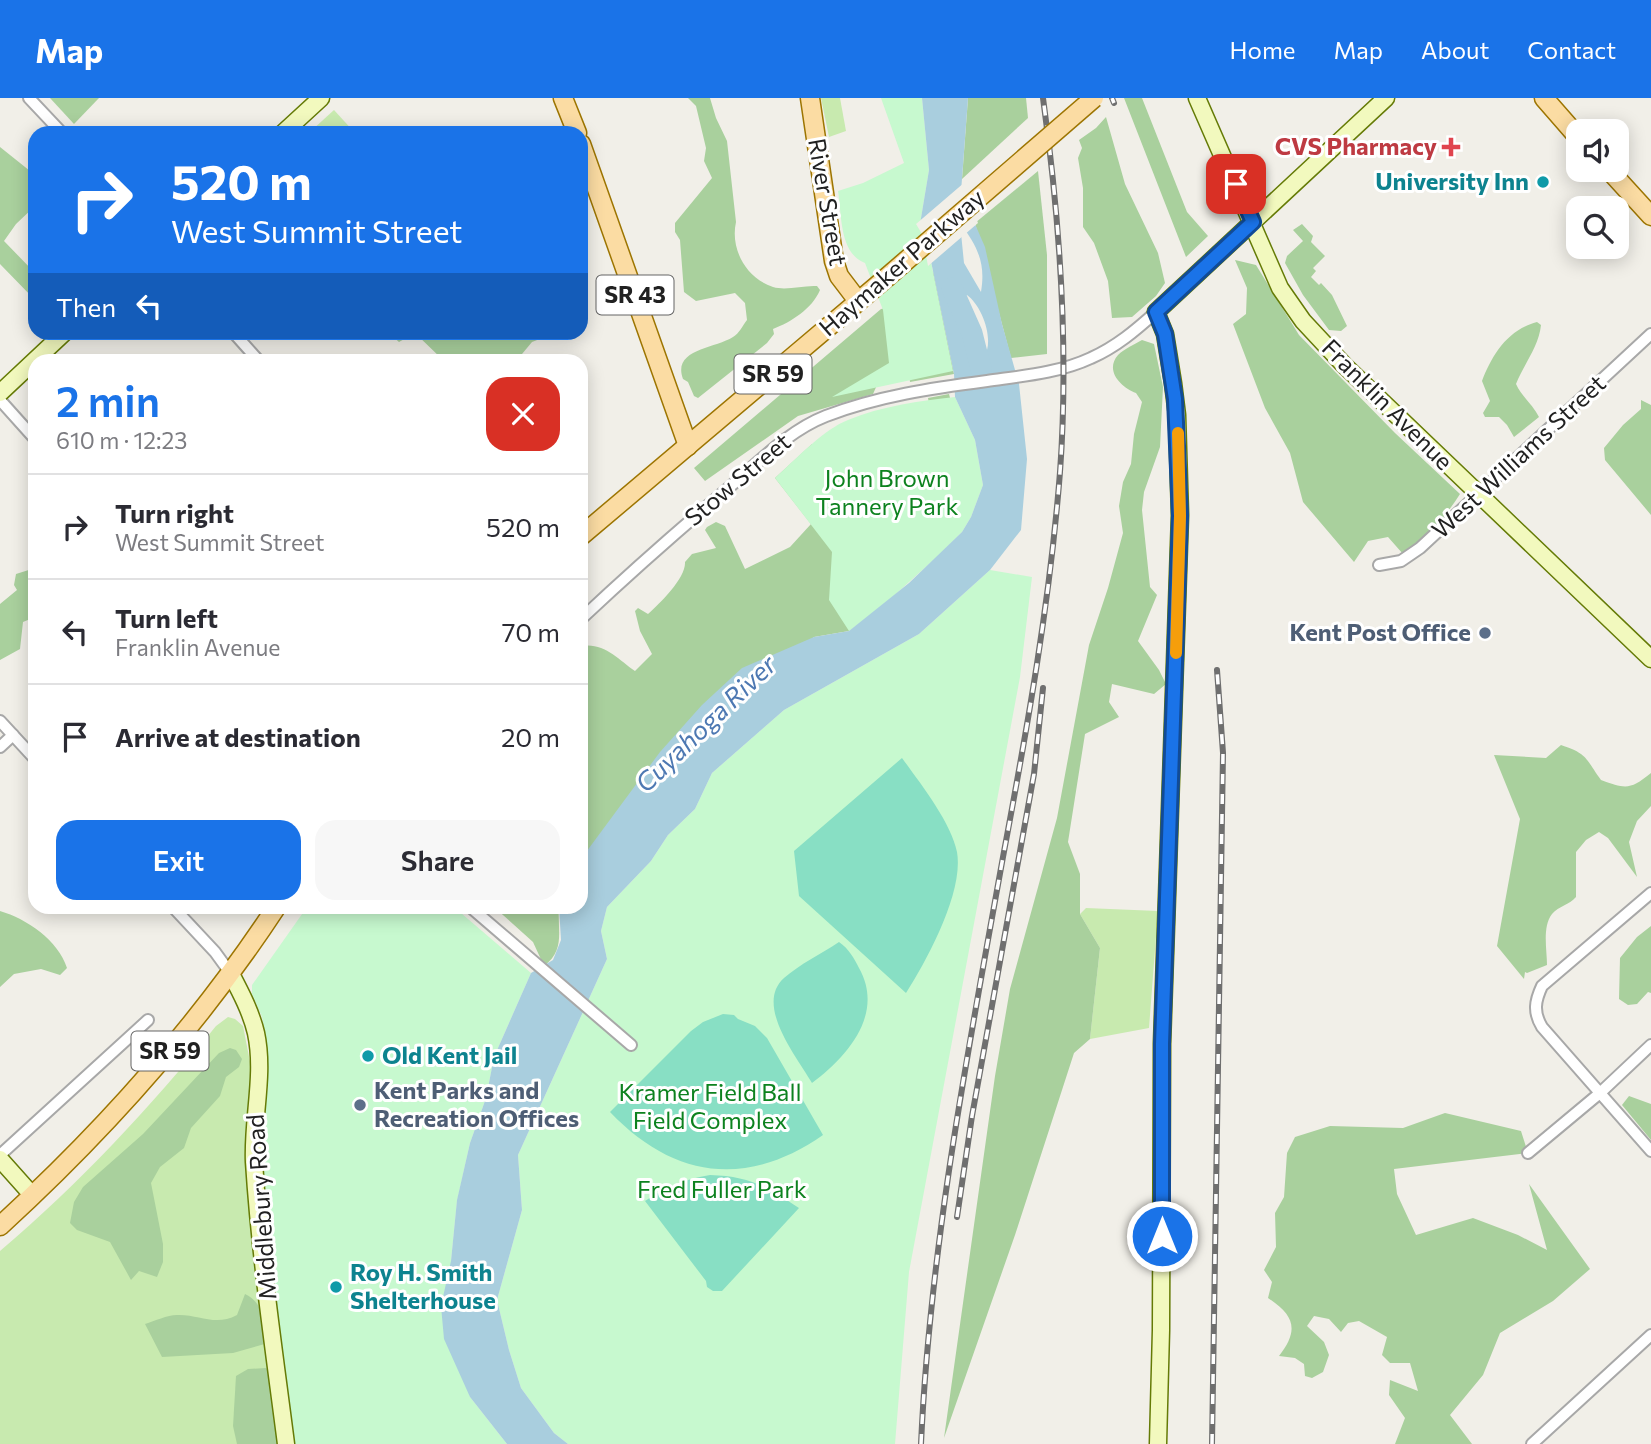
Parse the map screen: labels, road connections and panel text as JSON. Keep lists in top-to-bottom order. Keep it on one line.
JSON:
{"streets":{"main road":["River Street","Haymaker Parkway","SR 43","SR 59"],"street":["Franklin Avenue","West Williams Street","Stow Street","Middlebury Road"]},"crossings":[["River Street","Haymaker Parkway"],["Haymaker Parkway","SR 43"],["SR 59","Middlebury Road"],["Franklin Avenue","West Williams Street"]],"water":["Cuyahoga River"],"parks":["John Brown Tannery Park","Kramer Field Ball Field Complex","Fred Fuller Park"],"places":{"health":["CVS Pharmacy"],"other":["University Inn","Kent Post Office","Old Kent Jail","Kent Parks and Recreation Offices","Roy H. Smith Shelterhouse"]},"page":{"header":"Map","nav":["Home","Map","About","Contact"],"turn":["520 m","West Summit Street"],"then":"Then","heading":["2 min","610 m · 12:23"],"list":[{"name":"Turn right","note":"West Summit Street","value":"520 m"},{"name":"Turn left","note":"Franklin Avenue","value":"70 m"},{"name":"Arrive at destination","value":"20 m"}],"buttons":["Exit","Share"]}}
